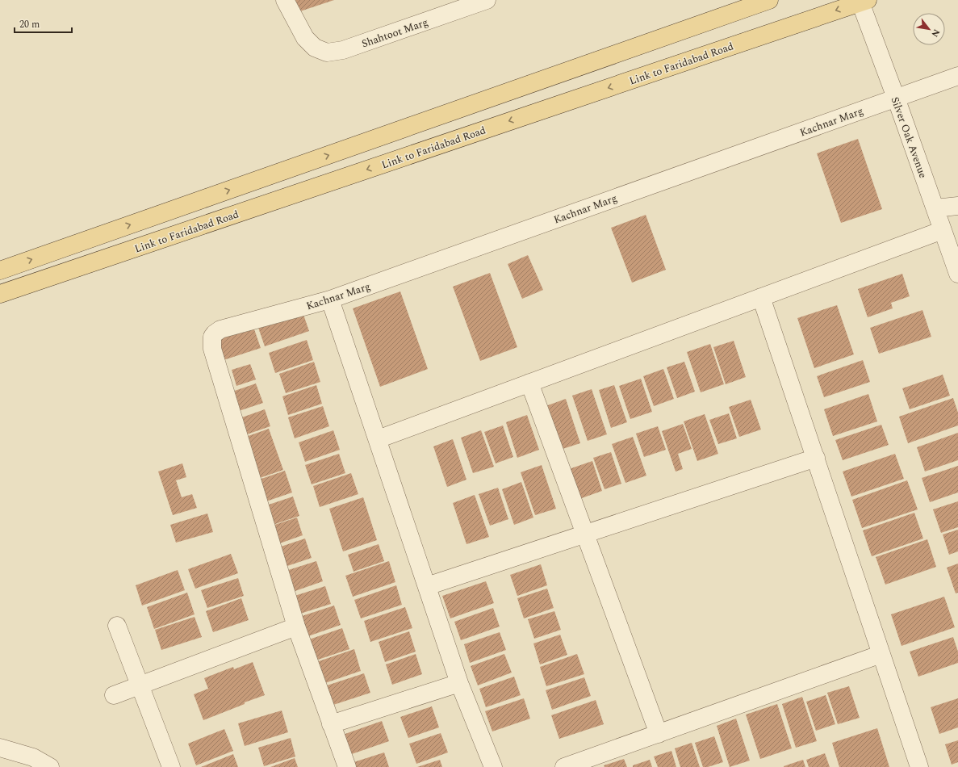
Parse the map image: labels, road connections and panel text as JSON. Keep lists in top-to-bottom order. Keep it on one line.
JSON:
{"streets":{"main road":["Link to Faridabad Road"],"street":["Shahtoot Marg","Kachnar Marg","Silver Oak Avenue"]},"crossings":[["Link to Faridabad Road","Silver Oak Avenue"],["Kachnar Marg","Silver Oak Avenue"]],"scale_bar":"20 m","north":"bottom right"}
